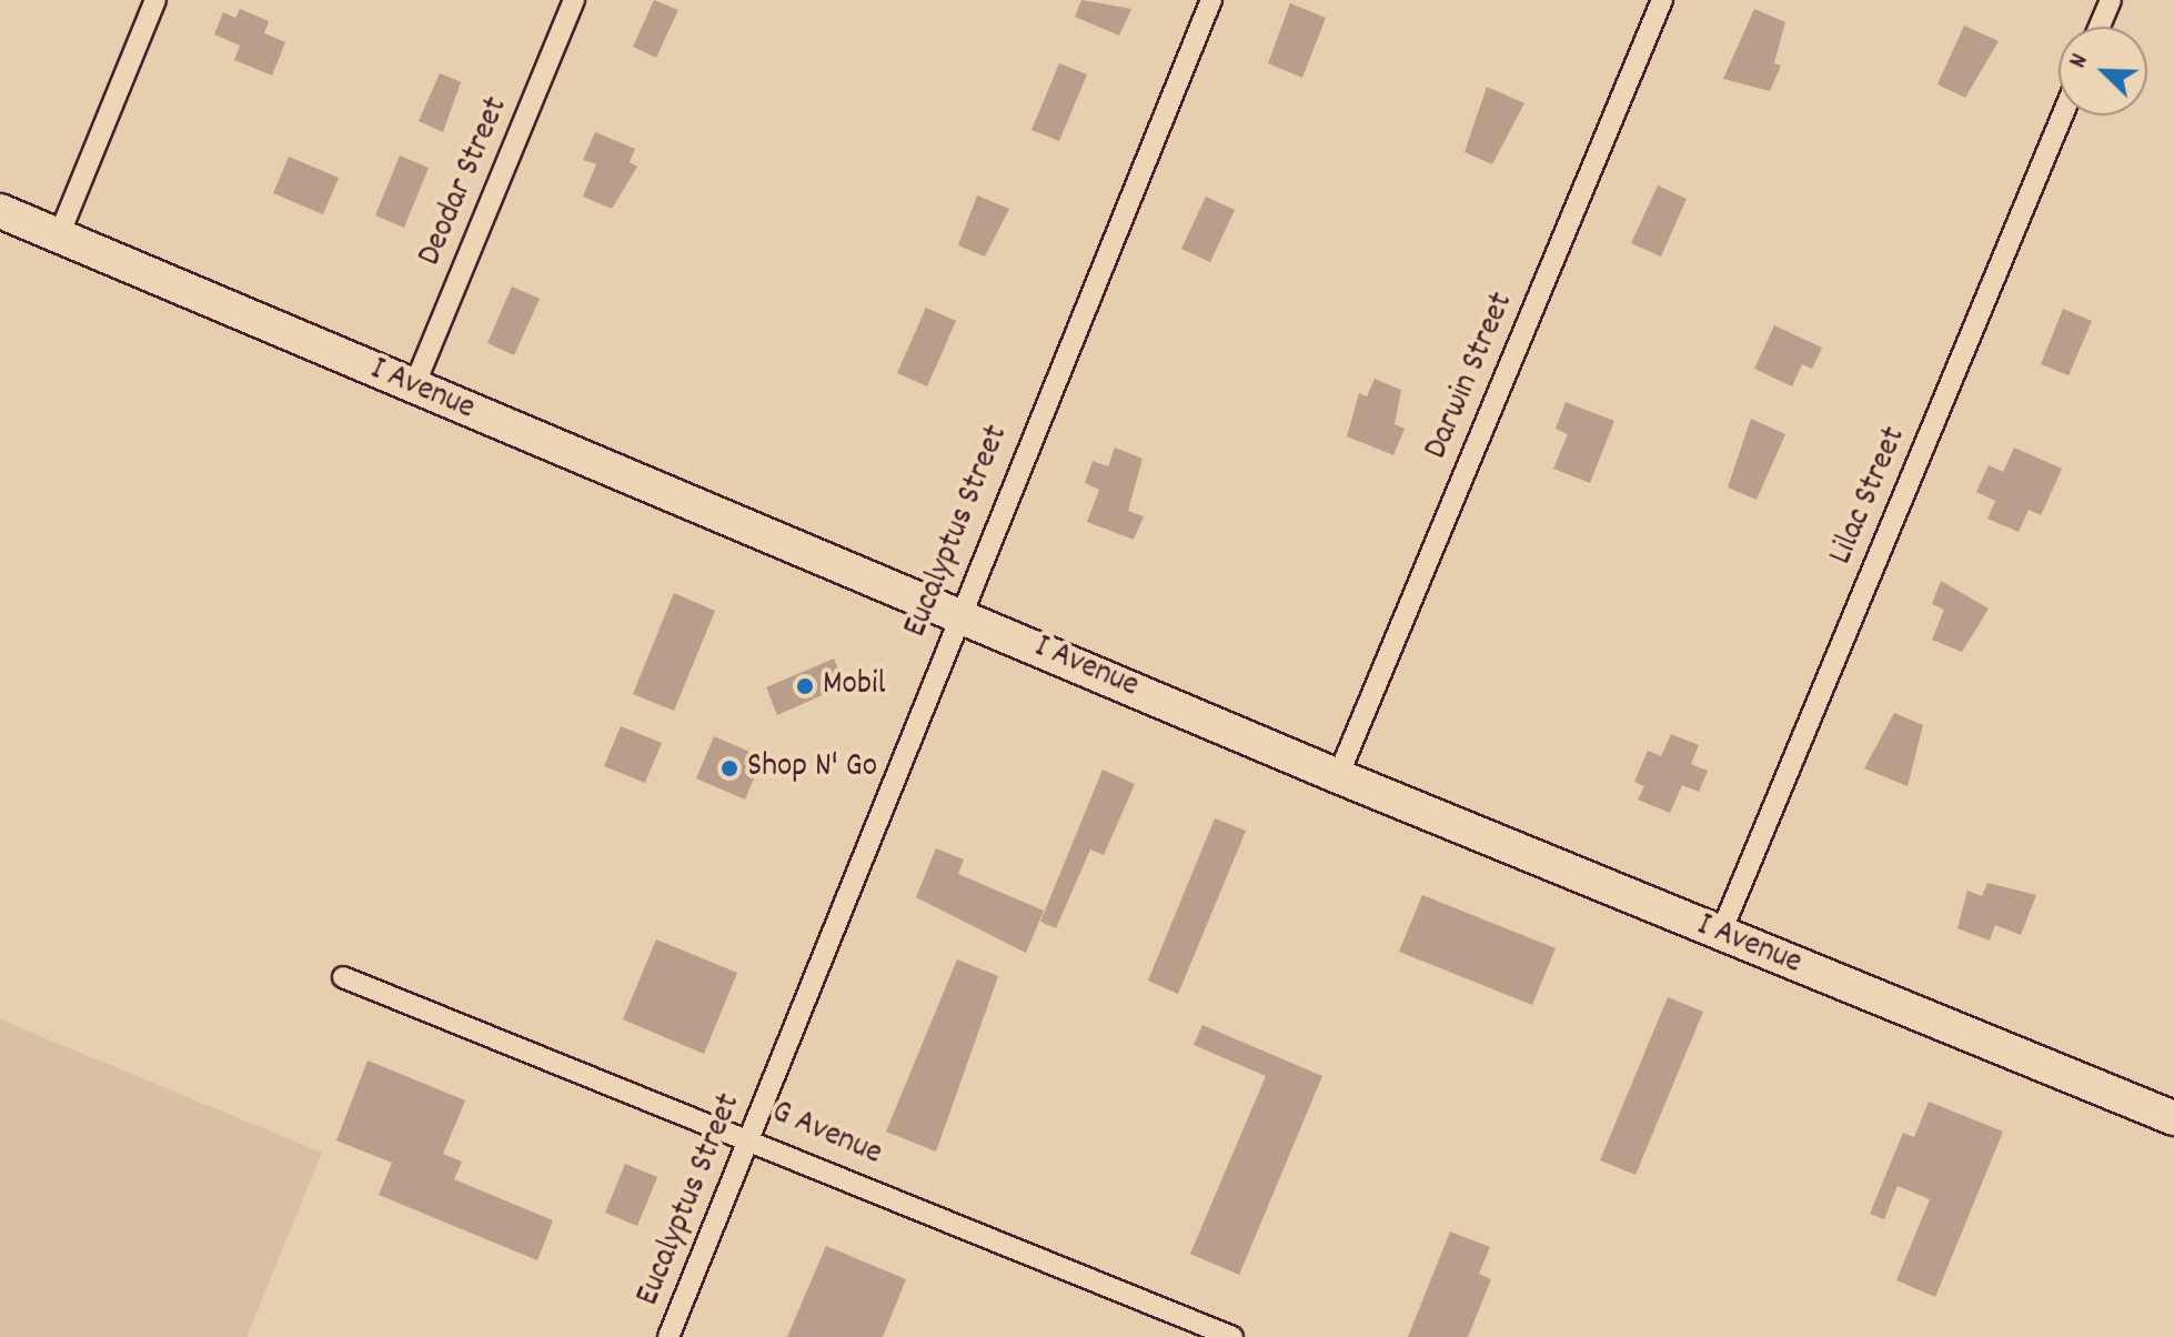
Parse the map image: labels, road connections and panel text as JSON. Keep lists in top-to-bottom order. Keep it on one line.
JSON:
{"streets":{"main road":["I Avenue"],"street":["Deodar Street","Darwin Street","Lilac Street","Eucalyptus Street","G Avenue"]},"crossings":[["Deodar Street","I Avenue"],["Darwin Street","I Avenue"],["I Avenue","Lilac Street"],["I Avenue","Eucalyptus Street"],["Eucalyptus Street","G Avenue"]],"places":["Mobil","Shop N' Go"],"north":"top left"}
